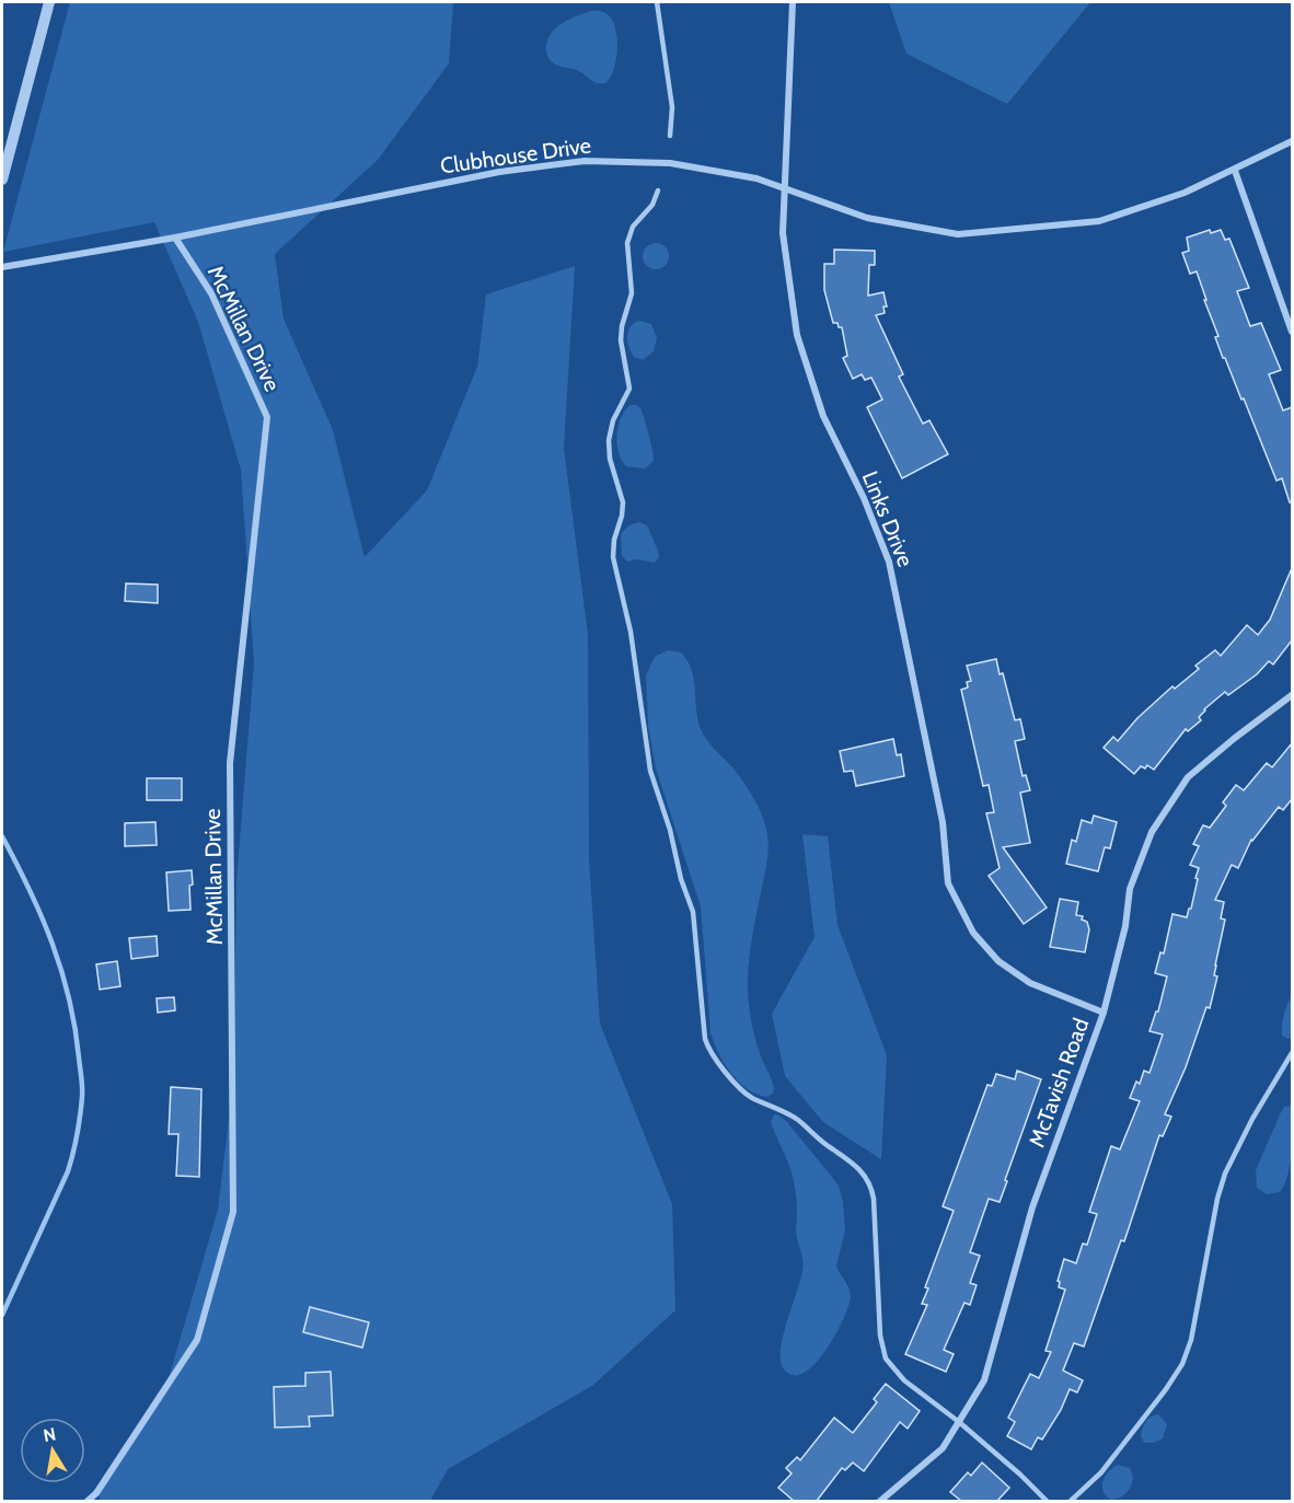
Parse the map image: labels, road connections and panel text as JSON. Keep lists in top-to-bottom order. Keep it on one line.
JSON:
{"streets":{"street":["Clubhouse Drive","McMillan Drive","Links Drive","McTavish Road"]},"crossings":[["Clubhouse Drive","McMillan Drive"],["Clubhouse Drive","Links Drive"],["Links Drive","McTavish Road"]],"north":"top"}
